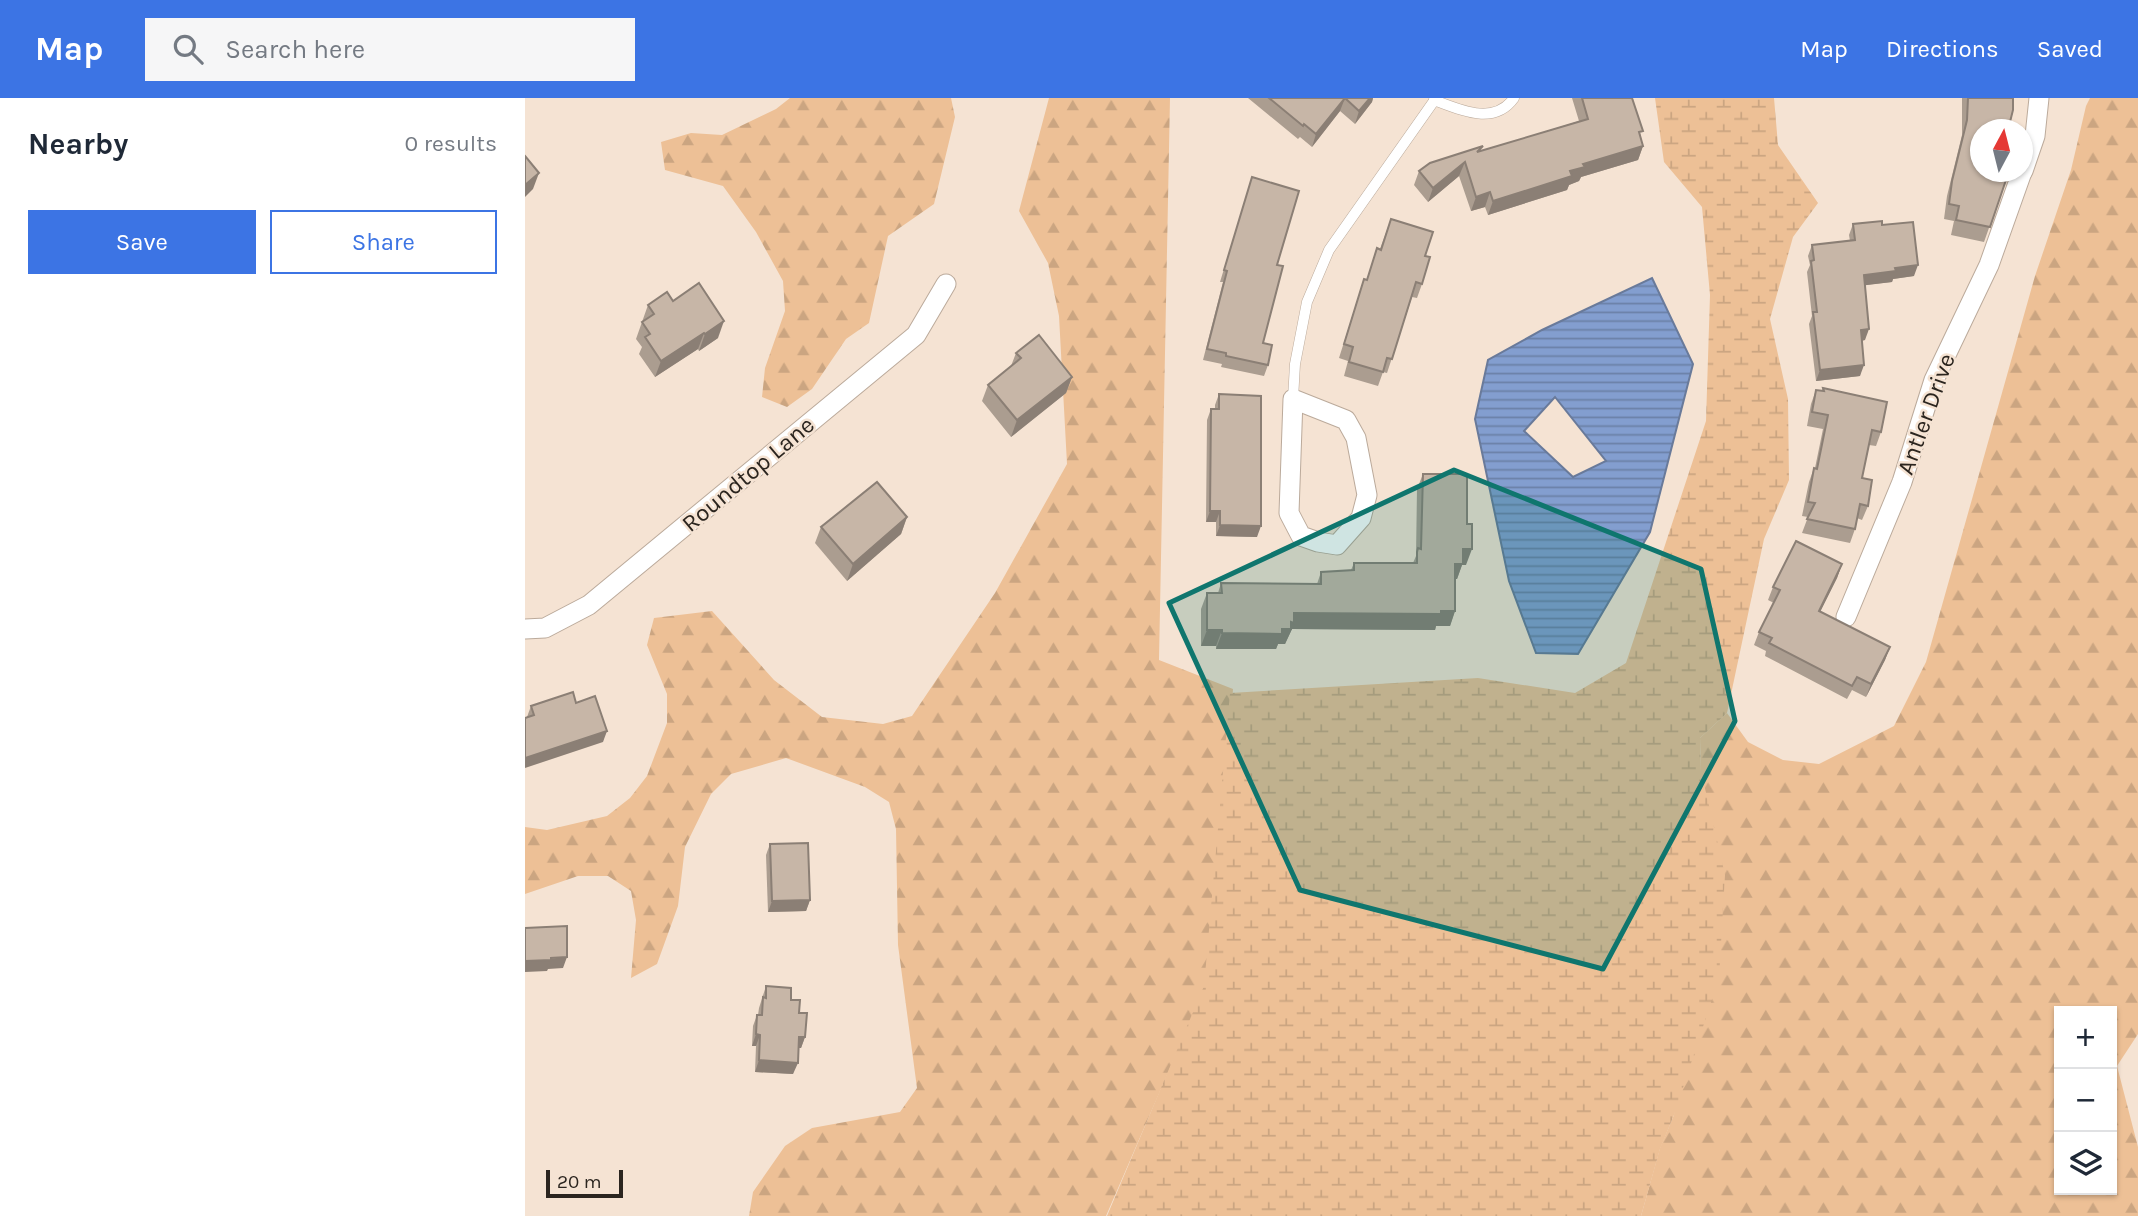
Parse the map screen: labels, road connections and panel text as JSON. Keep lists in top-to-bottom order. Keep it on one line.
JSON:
{"streets":{"street":["Antler Drive","Roundtop Lane"]},"scale_bar":"20 m","north":"top","page":{"header":"Map","search":"Search here","nav":["Map","Directions","Saved"],"heading":["Nearby","0 results"],"buttons":["Save","Share"],"map_buttons":["+","−"],"scale":"20 m"}}
